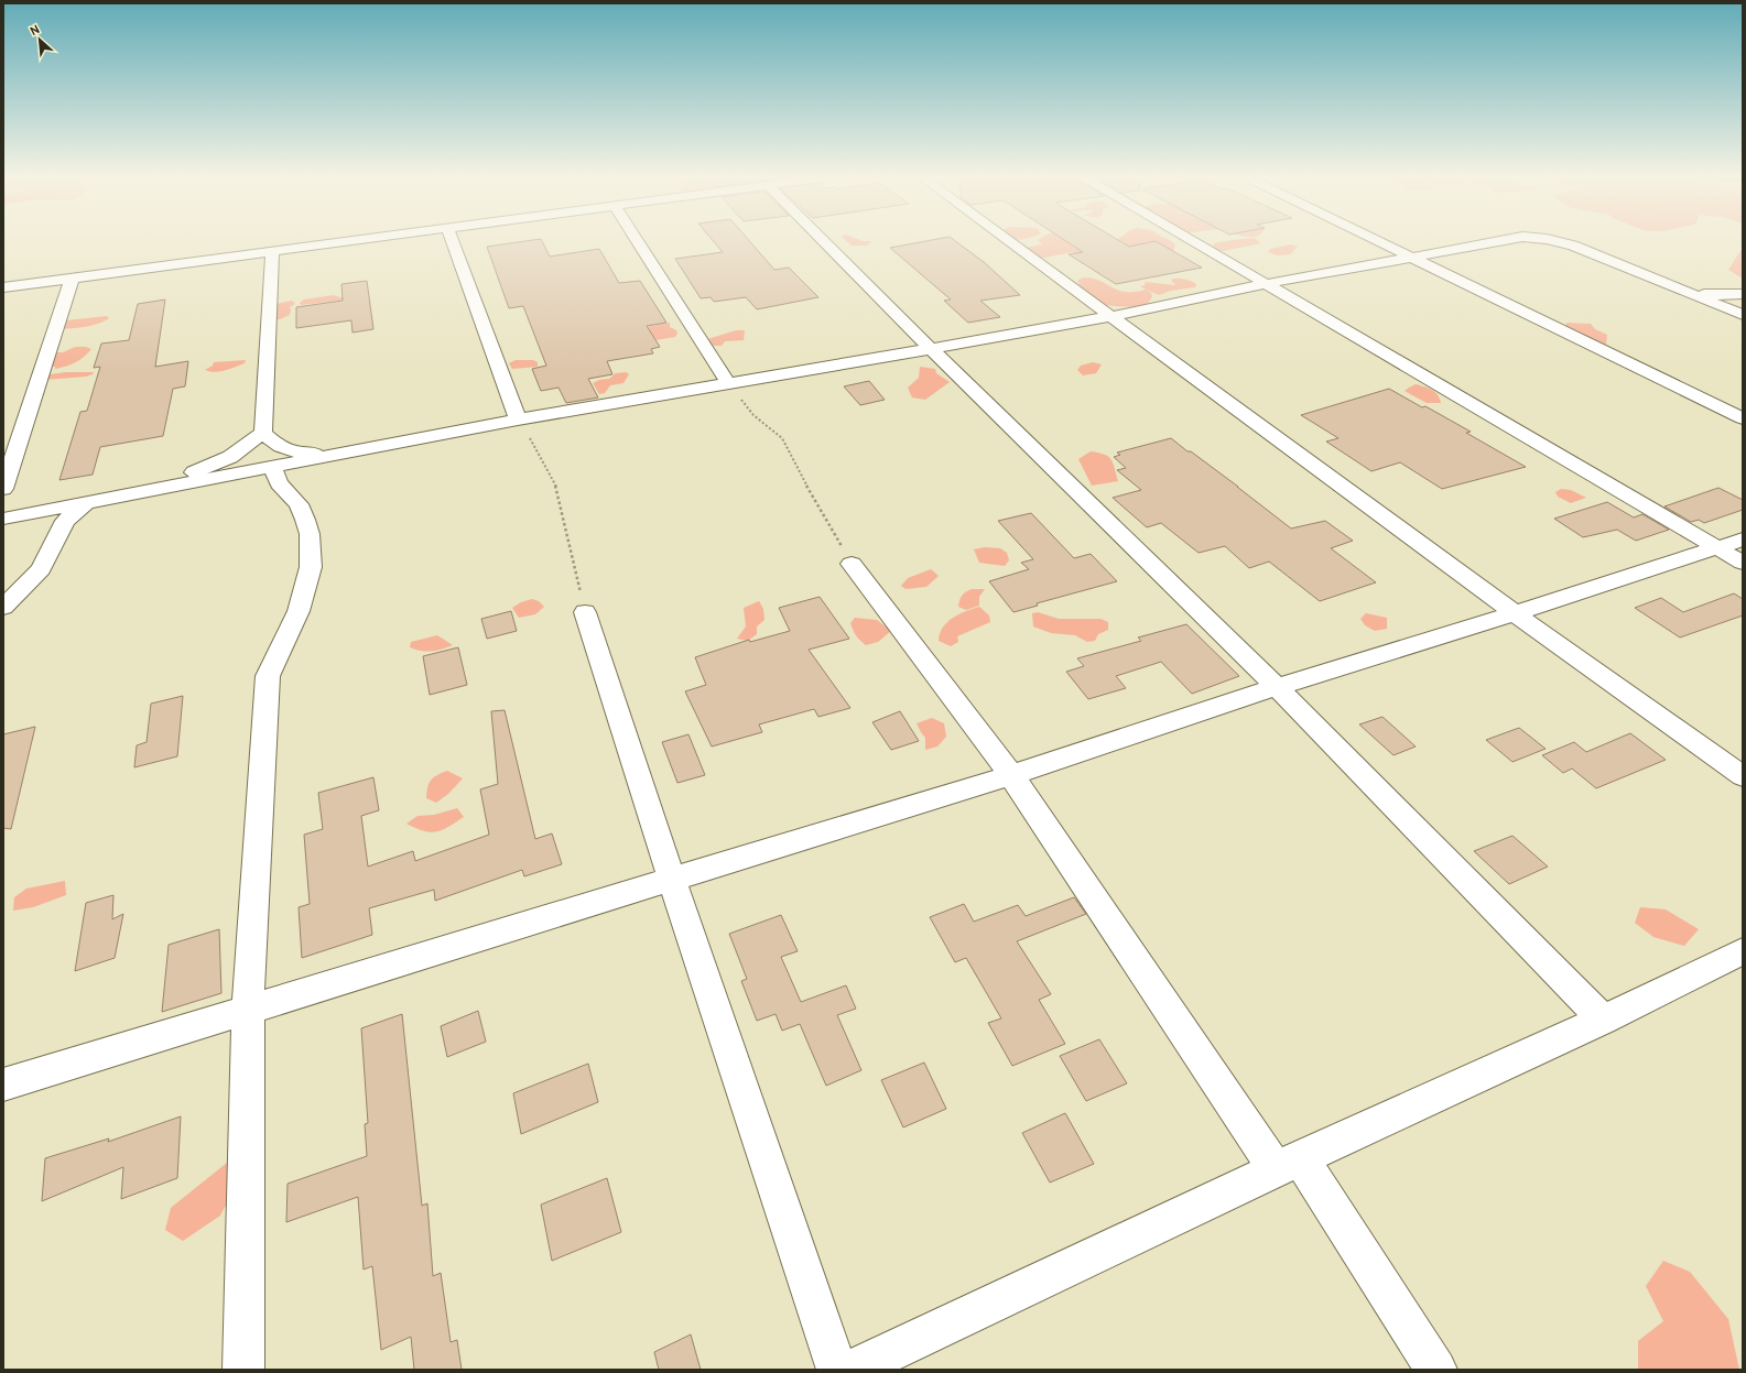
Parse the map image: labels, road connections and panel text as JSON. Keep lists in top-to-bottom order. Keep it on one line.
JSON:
{"north":"top left"}
